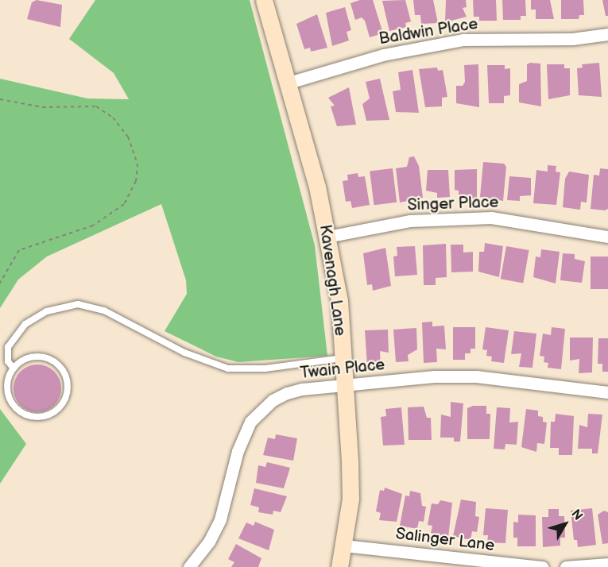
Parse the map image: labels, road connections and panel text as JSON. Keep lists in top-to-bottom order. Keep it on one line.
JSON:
{"streets":{"main road":["Kavenagh Lane"],"street":["Baldwin Place","Singer Place","Twain Place","Salinger Lane"]},"crossings":[["Baldwin Place","Kavenagh Lane"],["Singer Place","Kavenagh Lane"],["Kavenagh Lane","Twain Place"],["Kavenagh Lane","Salinger Lane"]],"north":"top right"}
